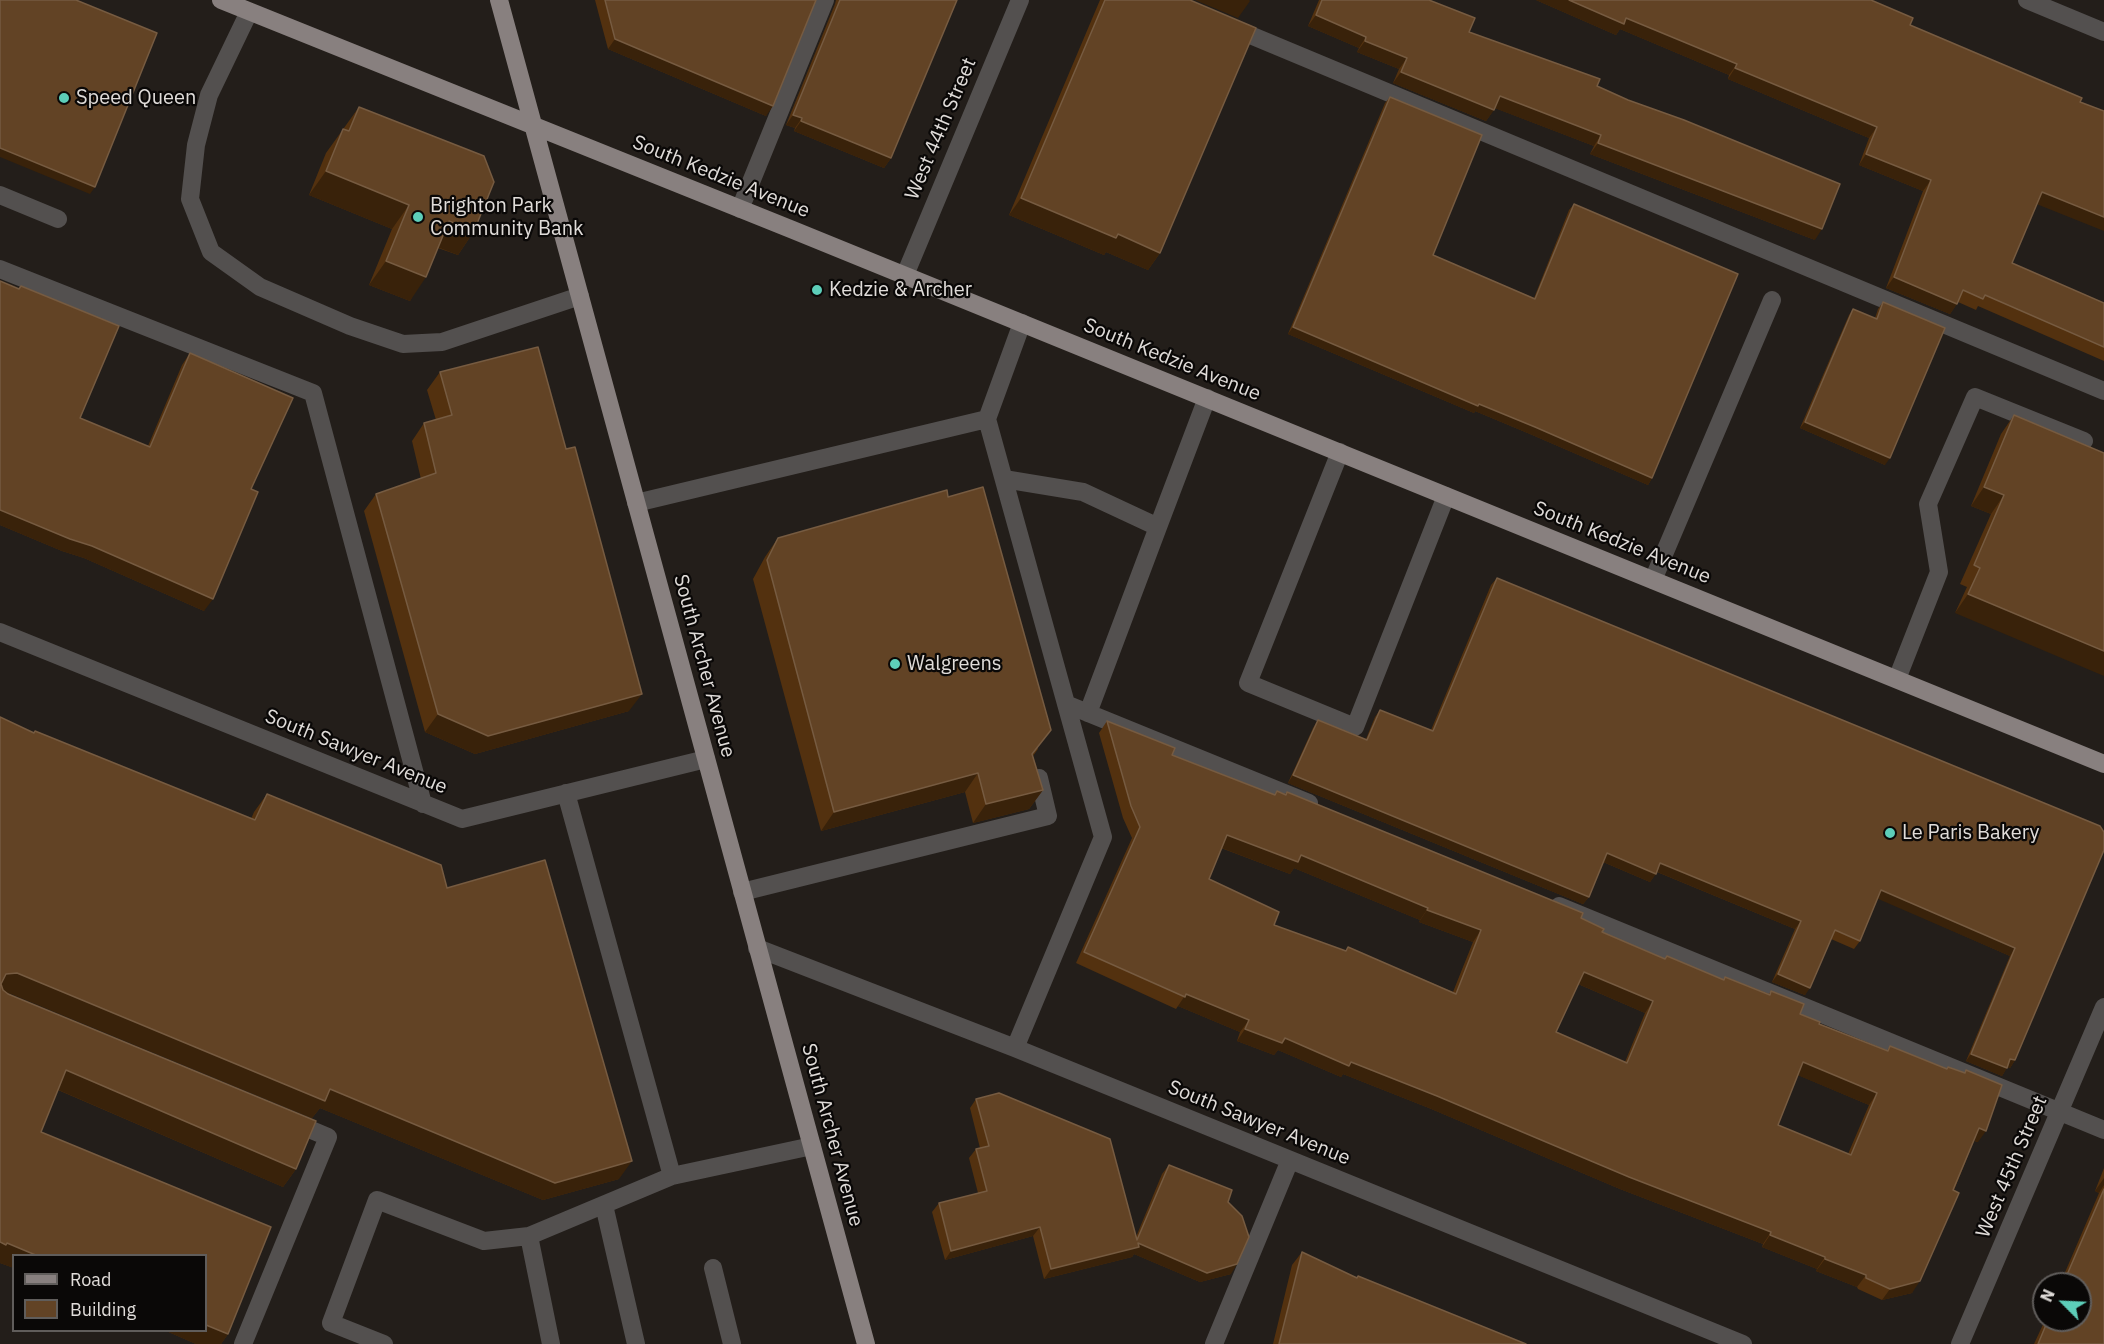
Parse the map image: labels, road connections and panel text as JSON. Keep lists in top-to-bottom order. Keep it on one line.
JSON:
{"streets":{"main road":["South Kedzie Avenue","South Archer Avenue"],"street":["West 44th Street","South Sawyer Avenue","West 45th Street"]},"crossings":[["West 44th Street","South Kedzie Avenue"],["South Kedzie Avenue","South Archer Avenue"],["South Archer Avenue","South Sawyer Avenue"]],"places":["Speed Queen","Brighton Park Community Bank","Kedzie & Archer","Walgreens","Le Paris Bakery"],"legend":["Road","Building"],"north":"top left"}
